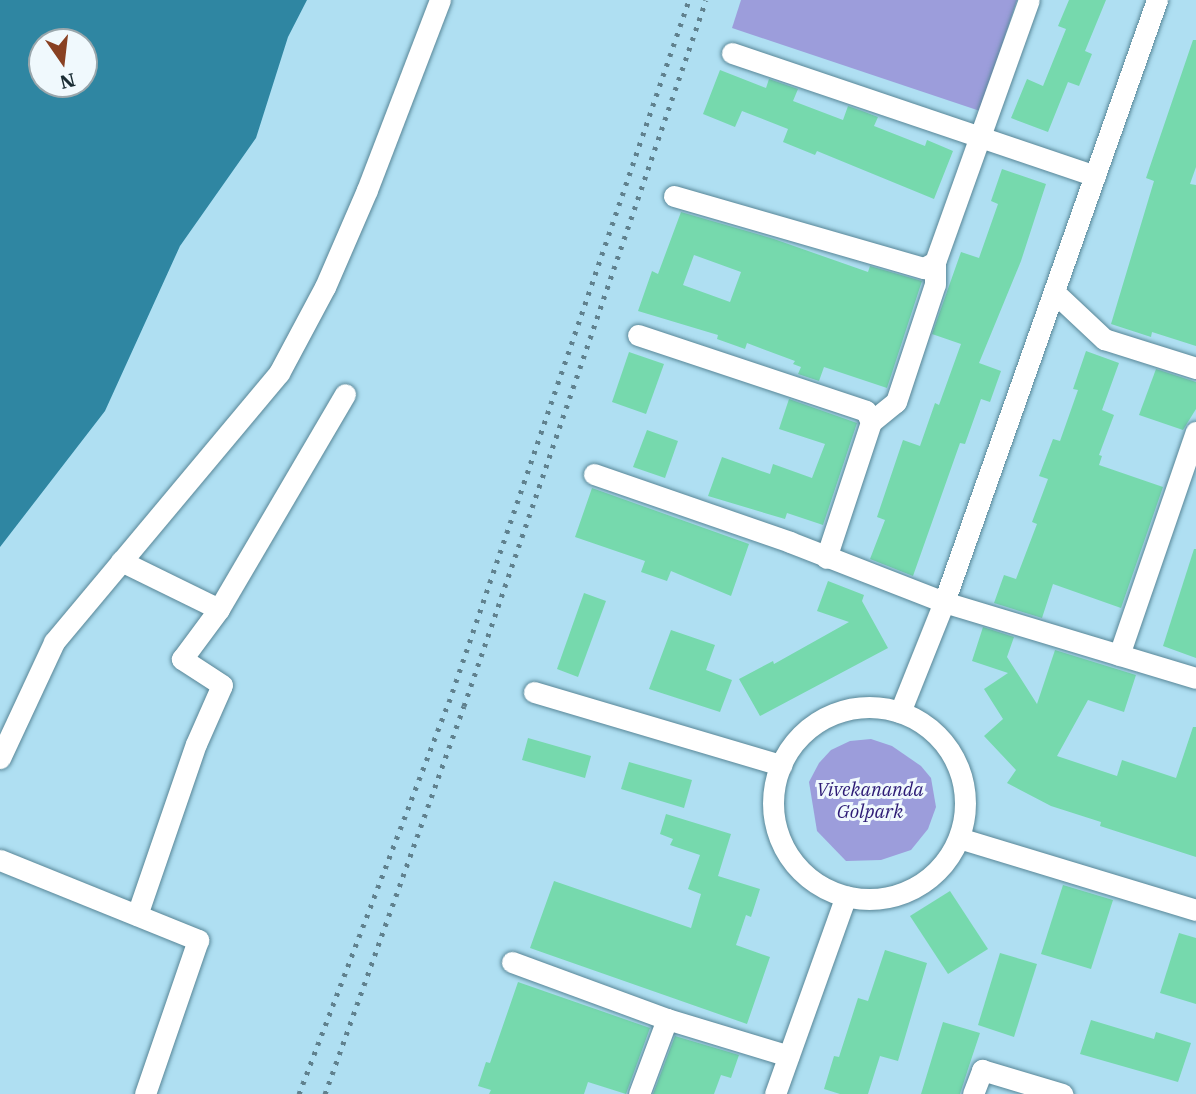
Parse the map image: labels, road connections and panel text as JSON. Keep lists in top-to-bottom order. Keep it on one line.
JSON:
{"parks":["Vivekananda Golpark"],"north":"bottom"}
